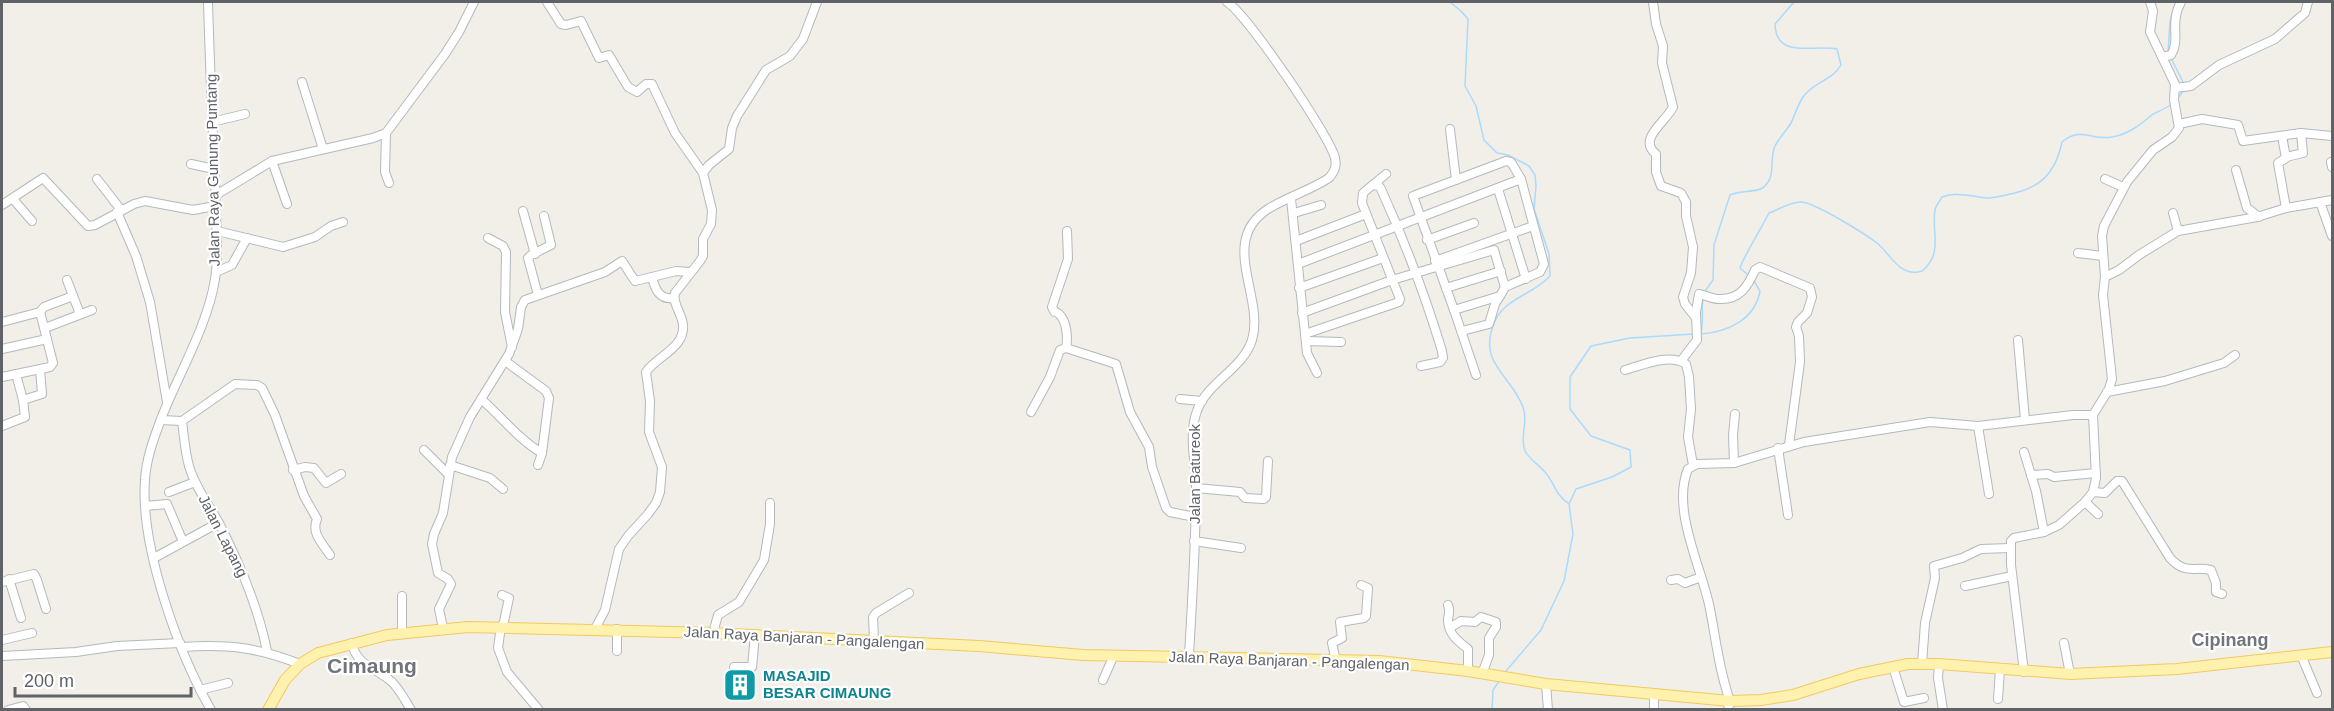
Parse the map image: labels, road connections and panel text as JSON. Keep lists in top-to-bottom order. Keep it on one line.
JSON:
{"streets":{"main road":["Jalan Raya Banjaran - Pangalengan"],"street":["Jalan Raya Gunung Puntang","Jalan Batureok","Jalan Lapang"]},"crossings":[["Jalan Batureok","Jalan Raya Banjaran - Pangalengan"]],"districts":["Cipinang","Cimaung"],"places":{"building":["MASAJID BESAR CIMAUNG"]},"scale_bar":"200 m"}
